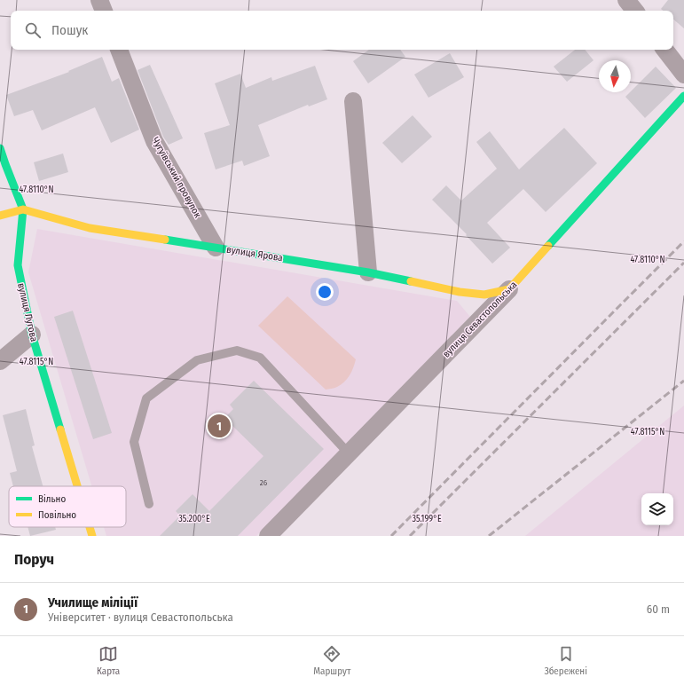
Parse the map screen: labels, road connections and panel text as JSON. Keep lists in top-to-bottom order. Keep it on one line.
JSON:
{"streets":{"street":["Чугуївський провулок","вулиця Ярова","вулиця Лугова","вулиця Севастопольська"]},"crossings":[["Чугуївський провулок","вулиця Ярова"],["вулиця Ярова","вулиця Лугова"],["вулиця Ярова","вулиця Севастопольська"]],"house_numbers":["26"],"legend":["Вільно","Повільно"],"north":"bottom","page":{"search":"Пошук","pins":"1","heading":"Поруч","list":[{"mark":"1","name":"Училище міліції","note":"Університет · вулиця Севастопольська","value":"60 m"}],"nav":["Карта","Маршрут","Збережені"]},"coordinates":["47.8110°N","47.8115°N","35.200°E","35.199°E"]}
